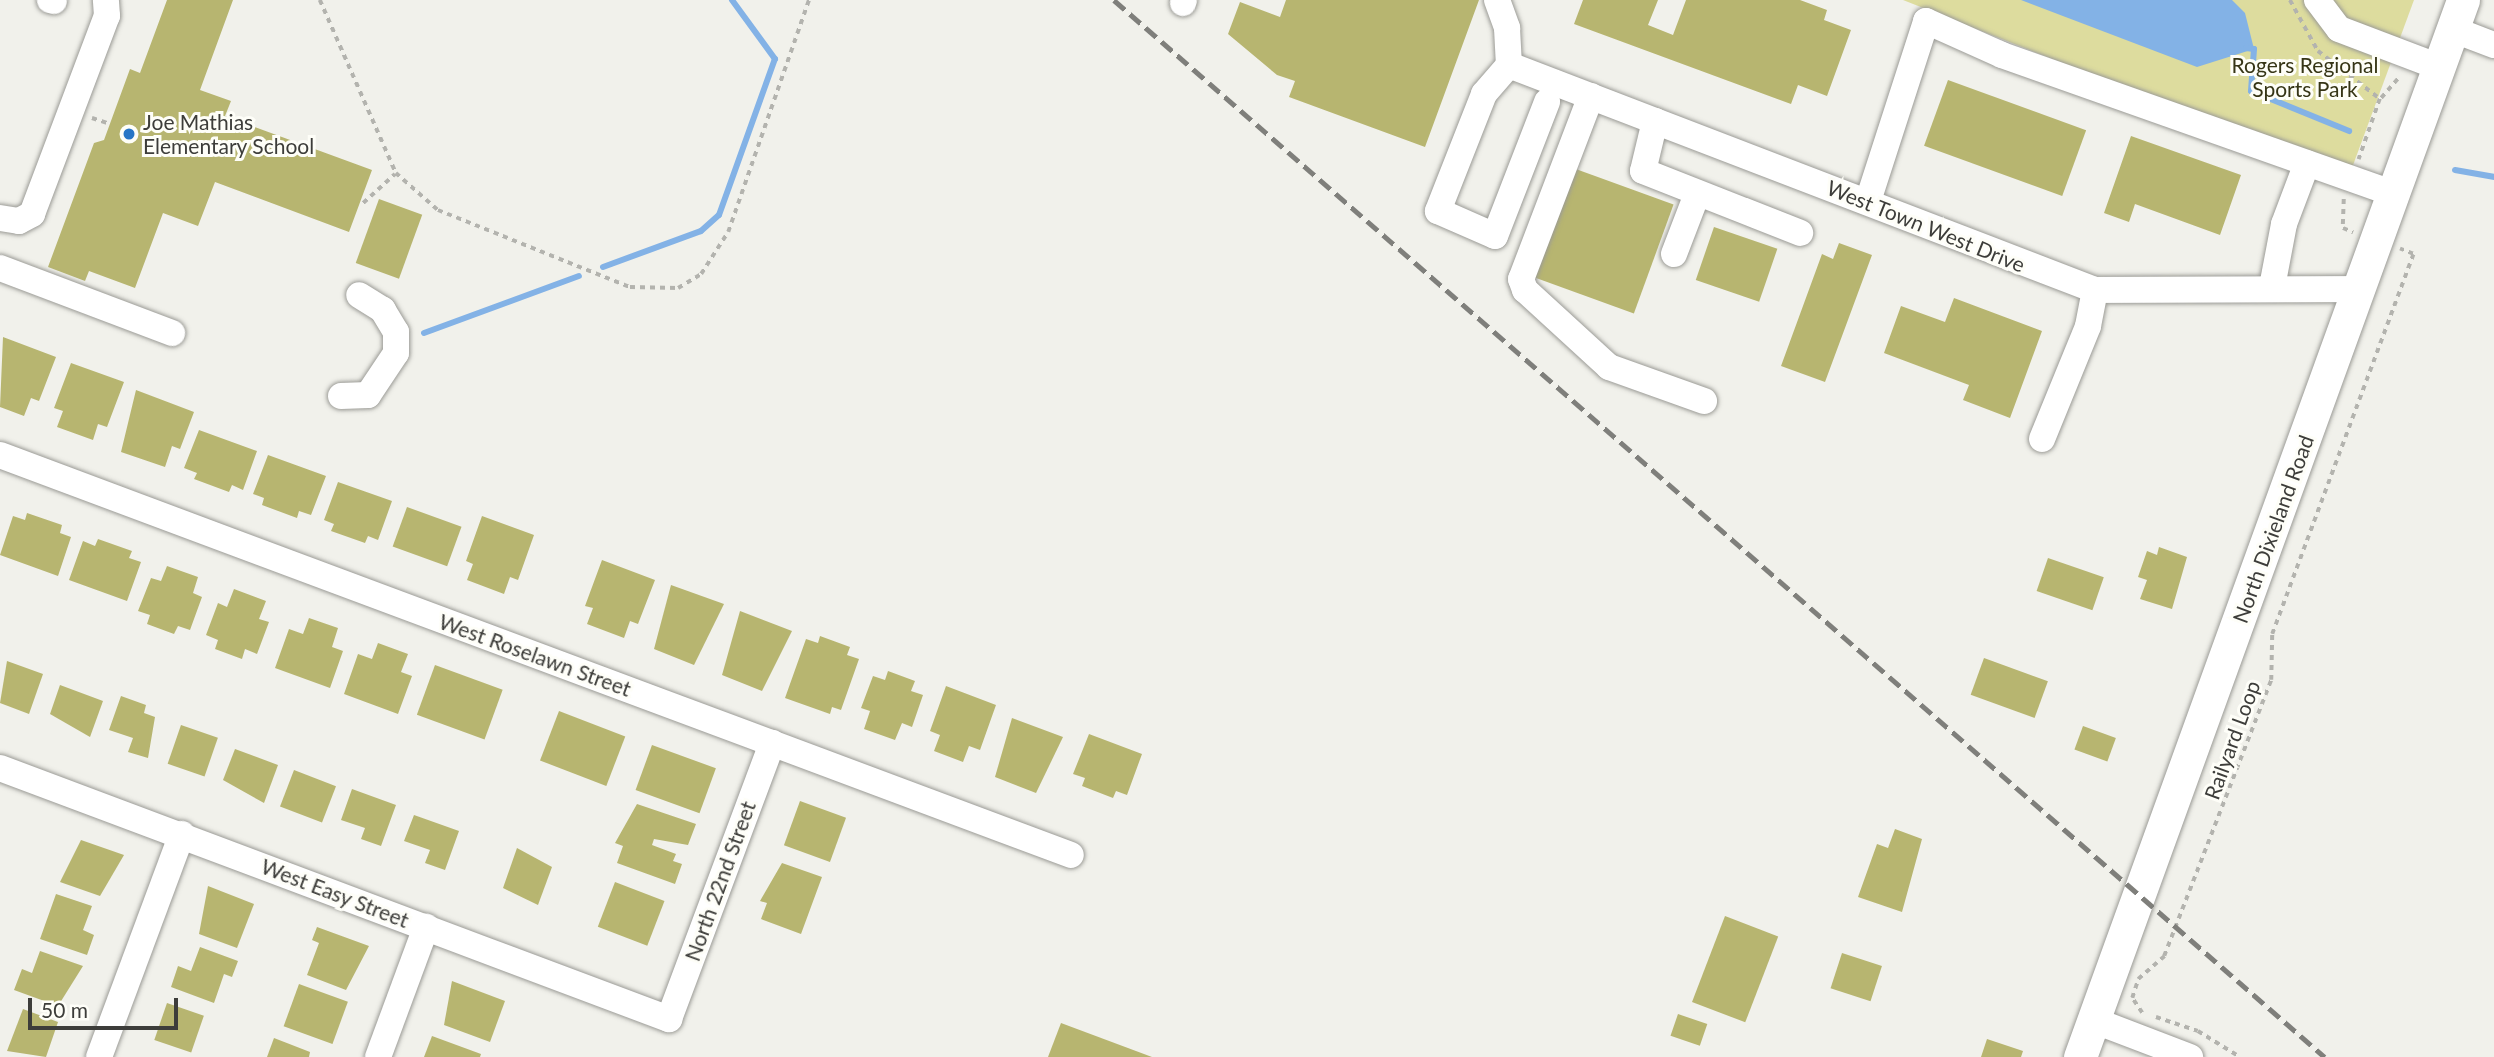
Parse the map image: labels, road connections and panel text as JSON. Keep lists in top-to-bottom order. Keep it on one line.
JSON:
{"streets":{"main road":["North Dixieland Road"],"street":["West Town West Drive","West Roselawn Street","North 22nd Street","West Easy Street"],"path":["Railyard Loop"]},"crossings":[["West Town West Drive","North Dixieland Road"],["West Roselawn Street","North 22nd Street"],["North 22nd Street","West Easy Street"]],"parks":["Rogers Regional Sports Park"],"places":["Joe Mathias Elementary School"],"scale_bar":"50 m"}
